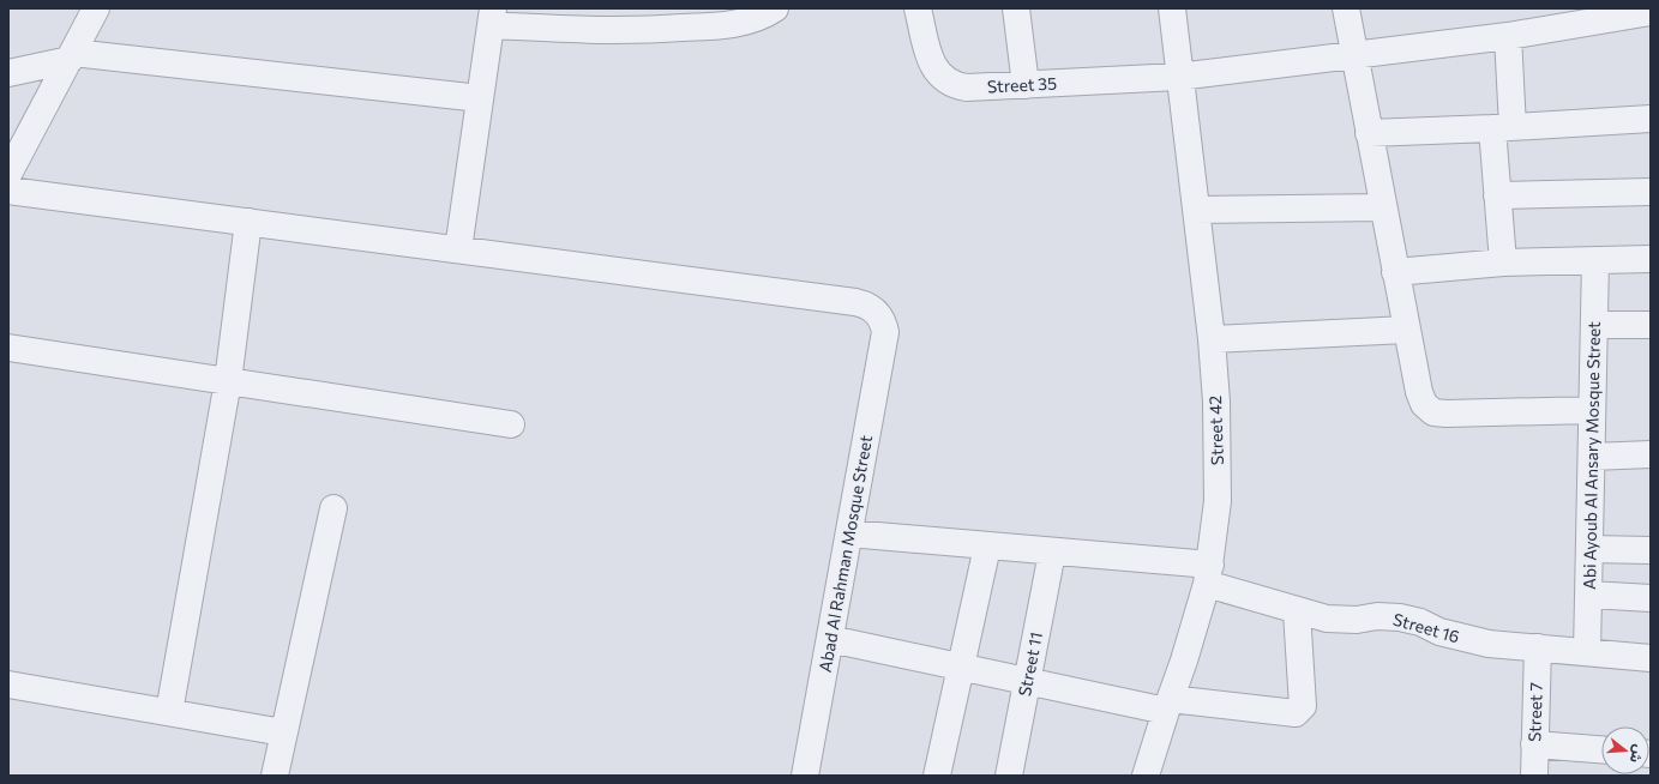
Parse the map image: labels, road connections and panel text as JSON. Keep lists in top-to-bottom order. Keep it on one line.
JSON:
{"streets":{"street":["Street 35","Street 42","Abi Ayoub Al Ansary Mosque Street","Abad Al Rahman Mosque Street","Street 16","Street 11","Street 7"]},"crossings":[["Street 35","Street 42"],["Street 42","Street 16"],["Abi Ayoub Al Ansary Mosque Street","Street 16"],["Abad Al Rahman Mosque Street","Street 16"],["Street 16","Street 11"],["Street 16","Street 7"]],"north":"right"}
